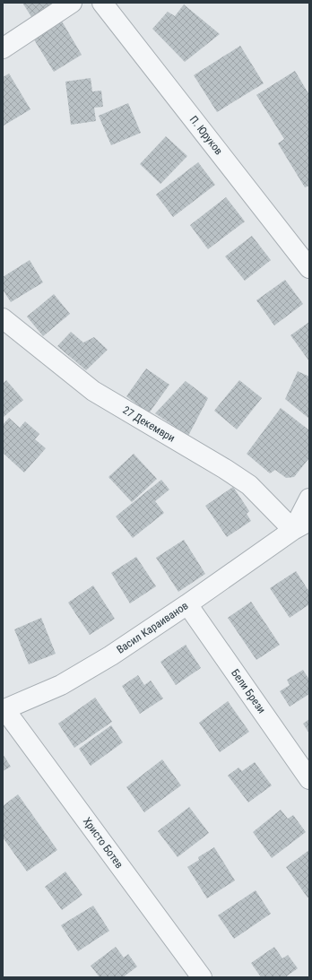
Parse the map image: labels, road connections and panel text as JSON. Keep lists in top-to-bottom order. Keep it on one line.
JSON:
{"streets":{"street":["П. Юруков","27 Декември","Васил Караиванов","Бели Брези","Христо Ботев"]},"crossings":[["27 Декември","Васил Караиванов"],["Васил Караиванов","Бели Брези"],["Васил Караиванов","Христо Ботев"]]}
